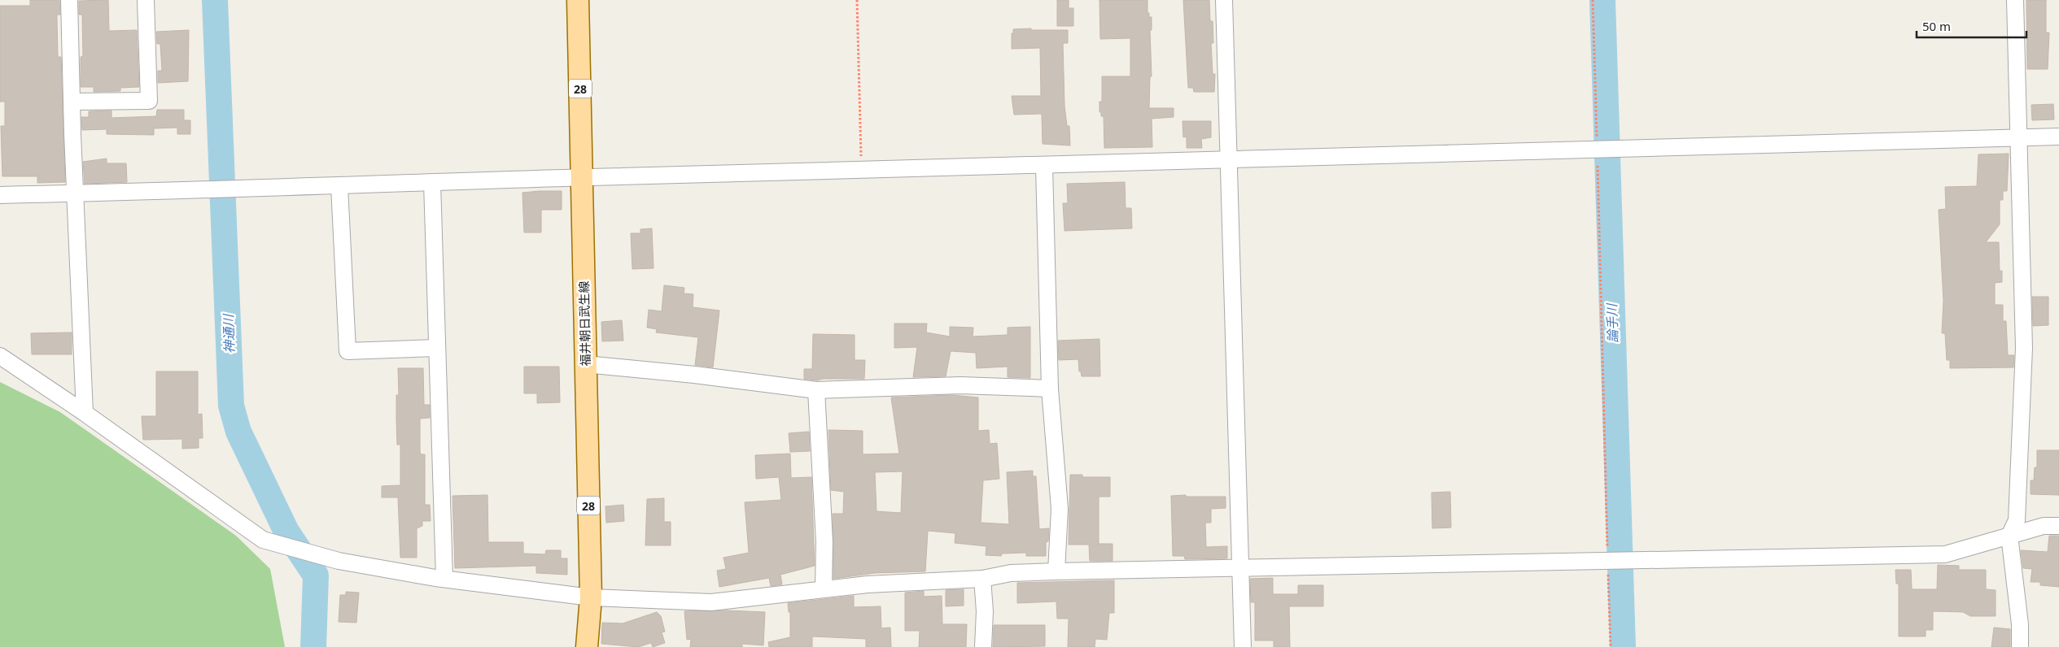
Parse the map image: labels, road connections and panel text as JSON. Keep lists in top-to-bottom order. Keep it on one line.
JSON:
{"streets":{"main road":["28","福井朝日武生線"]},"water":["論手川","神通川"],"scale_bar":"50 m"}
